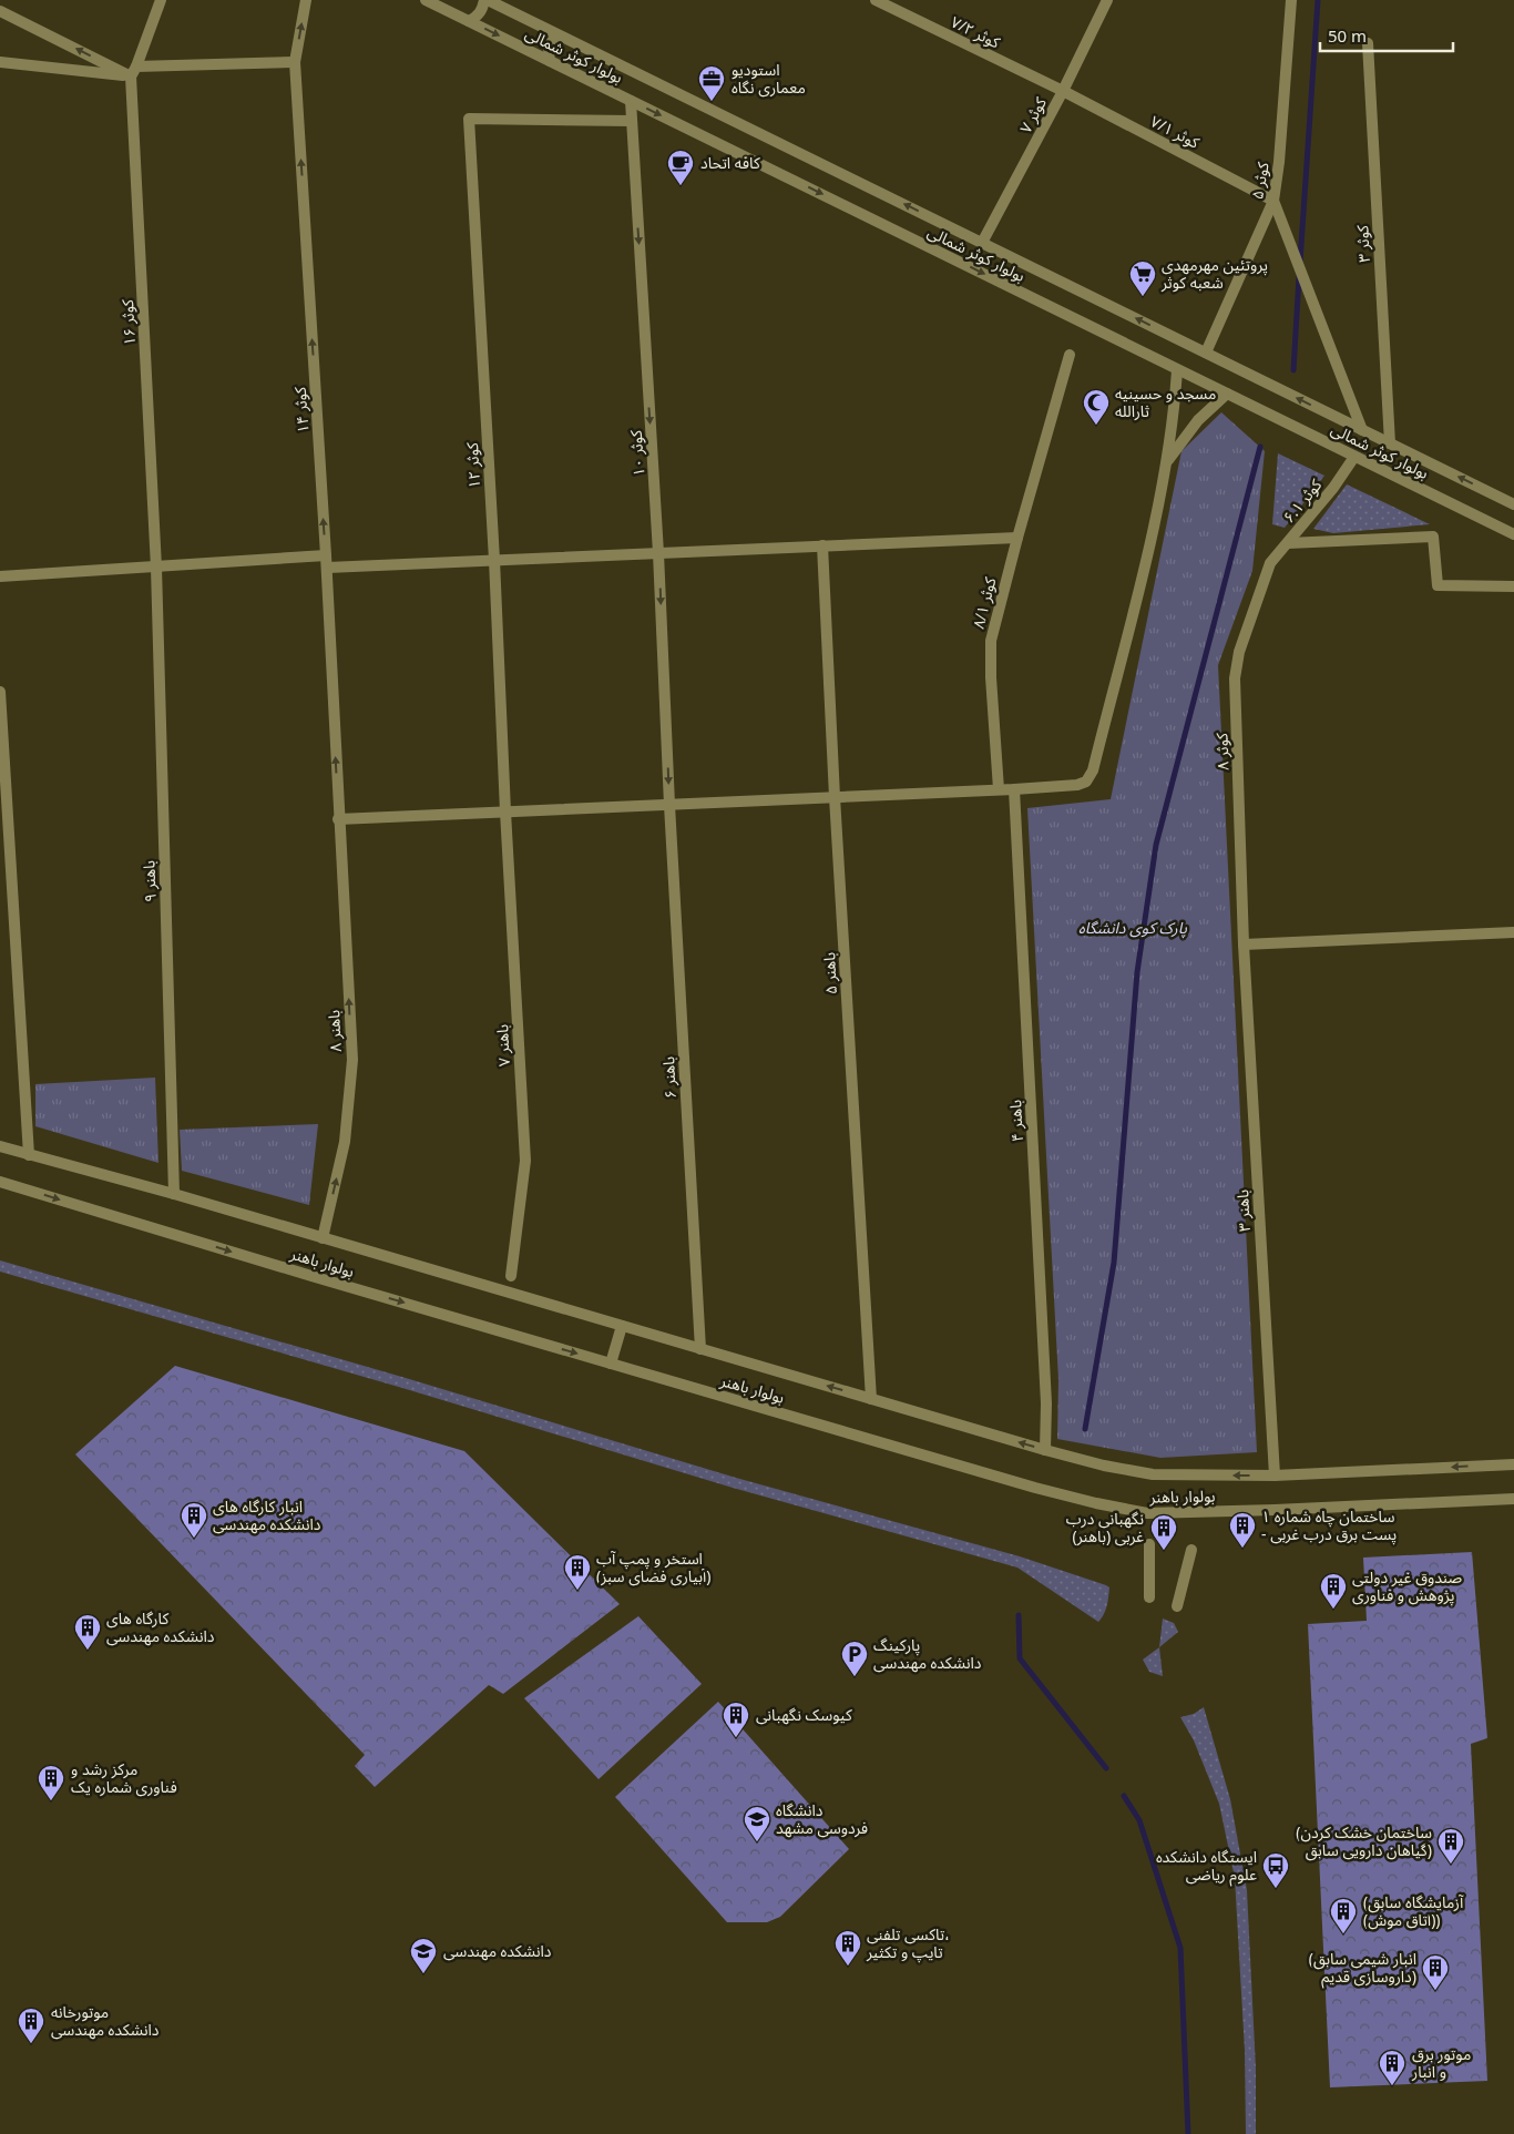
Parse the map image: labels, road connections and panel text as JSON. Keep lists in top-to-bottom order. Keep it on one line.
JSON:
{"streets":{"street":["کوثر ۷/۲","بولوار کوثر شمالی","کوثر ۷","کوثر ۷/۱","کوثر ۵","کوثر ۳","کوثر ۱۶","کوثر ۱۴","کوثر ۱۰","کوثر ۱۲","کوثر ۶.۱","کوثر ۸/۱","کوثر ۸","باهنر ۹","باهنر ۵","باهنر ۸","باهنر ۷","باهنر ۶","باهنر ۴","باهنر ۳","بولوار باهنر"]},"crossings":[["کوثر ۷/۲","کوثر ۷"],["کوثر ۷/۲","کوثر ۷/۱"],["بولوار کوثر شمالی","کوثر ۷"],["بولوار کوثر شمالی","کوثر ۵"],["بولوار کوثر شمالی","کوثر ۳"],["بولوار کوثر شمالی","کوثر ۱۰"],["بولوار کوثر شمالی","کوثر ۶.۱"],["کوثر ۷","کوثر ۷/۱"],["کوثر ۷/۱","کوثر ۵"],["کوثر ۱۶","باهنر ۹"],["کوثر ۱۴","باهنر ۸"],["کوثر ۱۰","کوثر ۱۲"],["کوثر ۱۰","باهنر ۶"],["کوثر ۱۲","باهنر ۷"],["کوثر ۶.۱","کوثر ۸"],["کوثر ۸","باهنر ۳"],["باهنر ۹","بولوار باهنر"],["باهنر ۵","بولوار باهنر"],["باهنر ۸","بولوار باهنر"],["باهنر ۶","بولوار باهنر"],["باهنر ۴","بولوار باهنر"],["باهنر ۳","بولوار باهنر"]],"one_way":["کوثر ۱۴","کوثر ۱۰","باهنر ۸"],"parks":["پارک کوی دانشگاه"],"places":{"office":["استودیو معماری نگاه"],"cafe":["کافه اتحاد"],"supermarket":["پروتئین مهرمهدی شعبه کوثر"],"mosque":["مسجد و حسینیه ثارالله"],"building":["انبار کارگاه های دانشکده مهندسی","ساختمان چاه شماره ۱ - پست برق درب غربی","نگهبانی درب غربی (باهنر)","استخر و پمپ آب (آبیاری فضای سبز)","صندوق غیر دولتی پژوهش و فناوری","کارگاه های دانشکده مهندسی","کیوسک نگهبانی","مرکز رشد و فناوری شماره یک","(ساختمان خشک کردن گیاهان دارویی سابق)","(آزمایشگاه سابق (اتاق موش))","تاکسی تلفنی، تایپ و تکثیر","(انبار شیمی سابق داروسازی قدیم)","موتورخانه دانشکده مهندسی","موتور برق و انبار"],"parking":["پارکینگ دانشکده مهندسی"],"school or university":["دانشگاه فردوسی مشهد","دانشکده مهندسی"],"bus stop":["ایستگاه دانشکده علوم ریاضی"]},"scale_bar":"50 m"}
